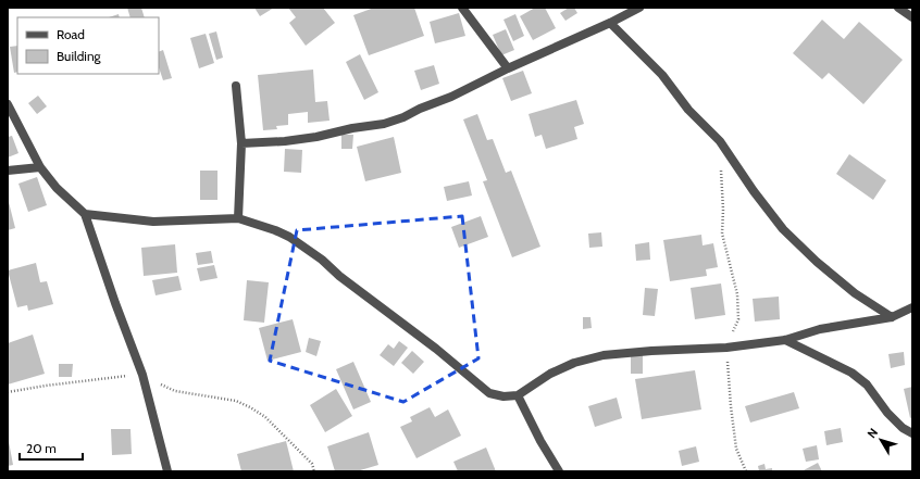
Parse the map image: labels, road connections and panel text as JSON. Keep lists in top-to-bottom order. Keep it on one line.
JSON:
{"legend":["Road","Building"],"scale_bar":"20 m","north":"top left"}
